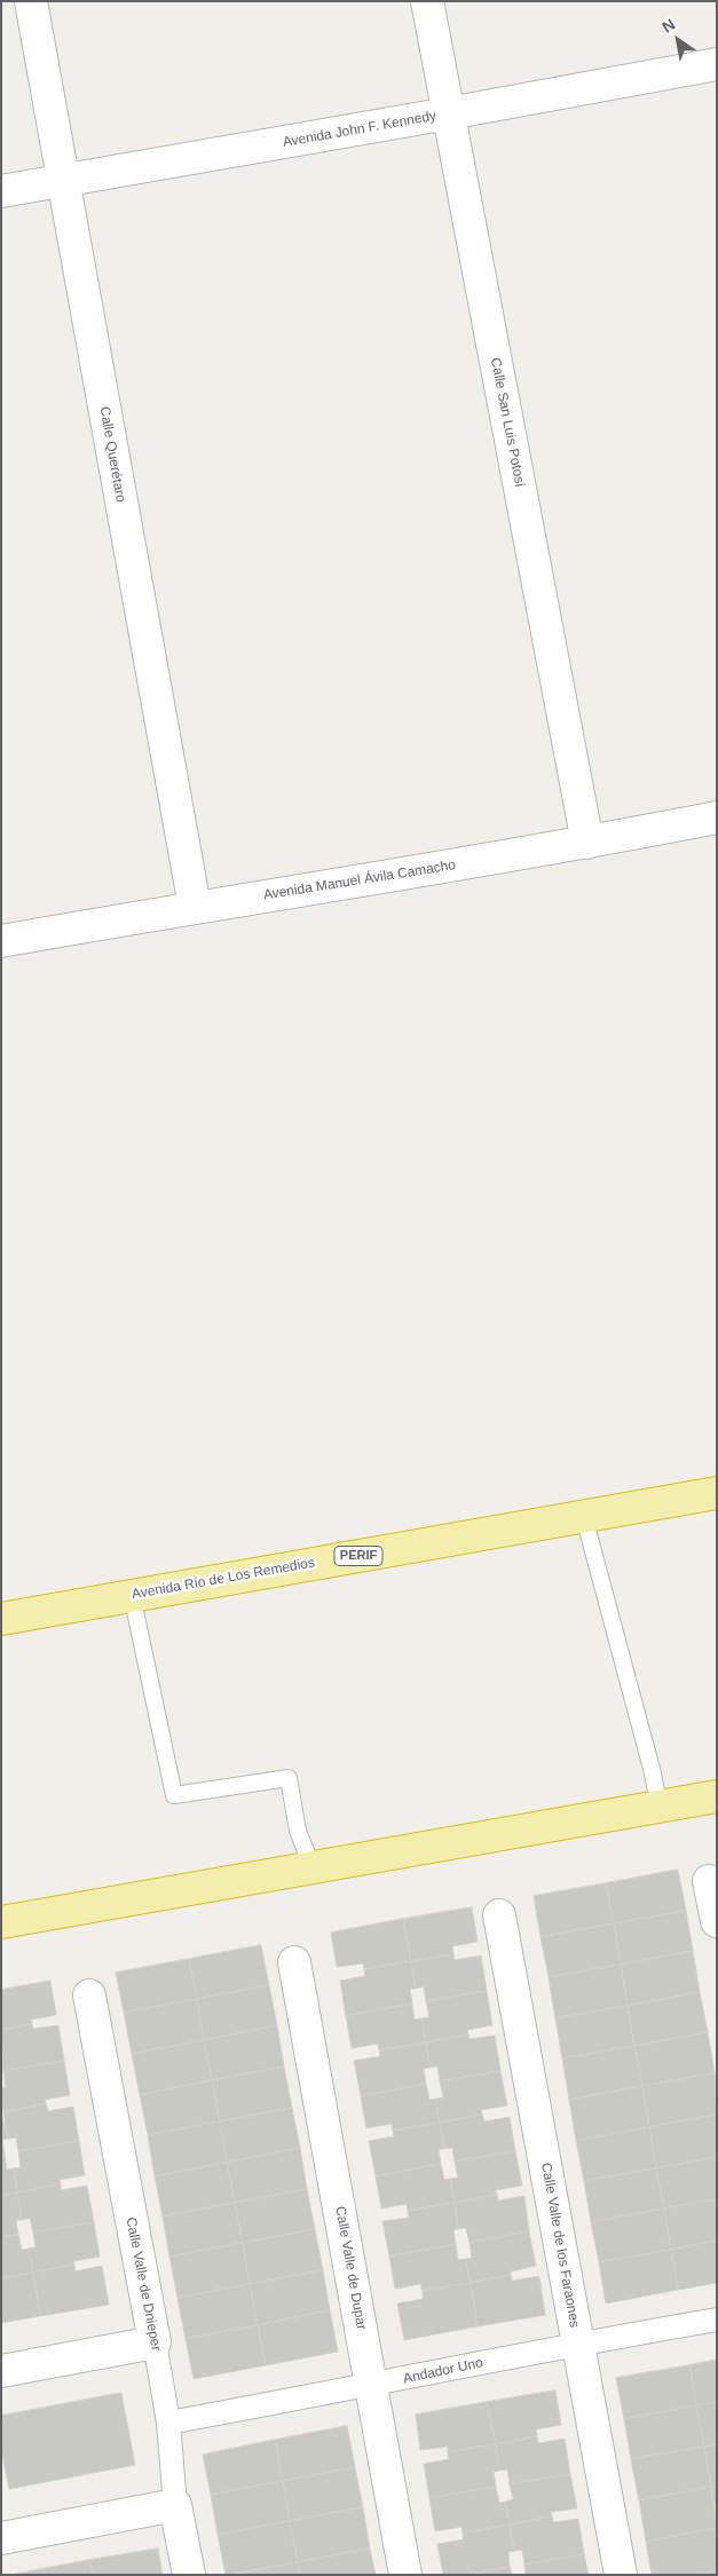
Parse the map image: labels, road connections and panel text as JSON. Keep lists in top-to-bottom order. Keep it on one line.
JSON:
{"streets":{"highway":["PERIF","Avenida Río de Los Remedios"],"street":["Avenida John F. Kennedy","Calle San Luis Potosí","Calle Querétaro","Avenida Manuel Ávila Camacho","Calle Valle de los Faraones","Calle Valle de Dupar","Calle Valle de Dnieper","Andador Uno"]},"crossings":[["Avenida John F. Kennedy","Calle San Luis Potosí"],["Avenida John F. Kennedy","Calle Querétaro"],["Calle San Luis Potosí","Avenida Manuel Ávila Camacho"],["Calle Querétaro","Avenida Manuel Ávila Camacho"],["Calle Valle de los Faraones","Andador Uno"],["Calle Valle de Dupar","Andador Uno"],["Calle Valle de Dnieper","Andador Uno"]],"north":"top left"}
